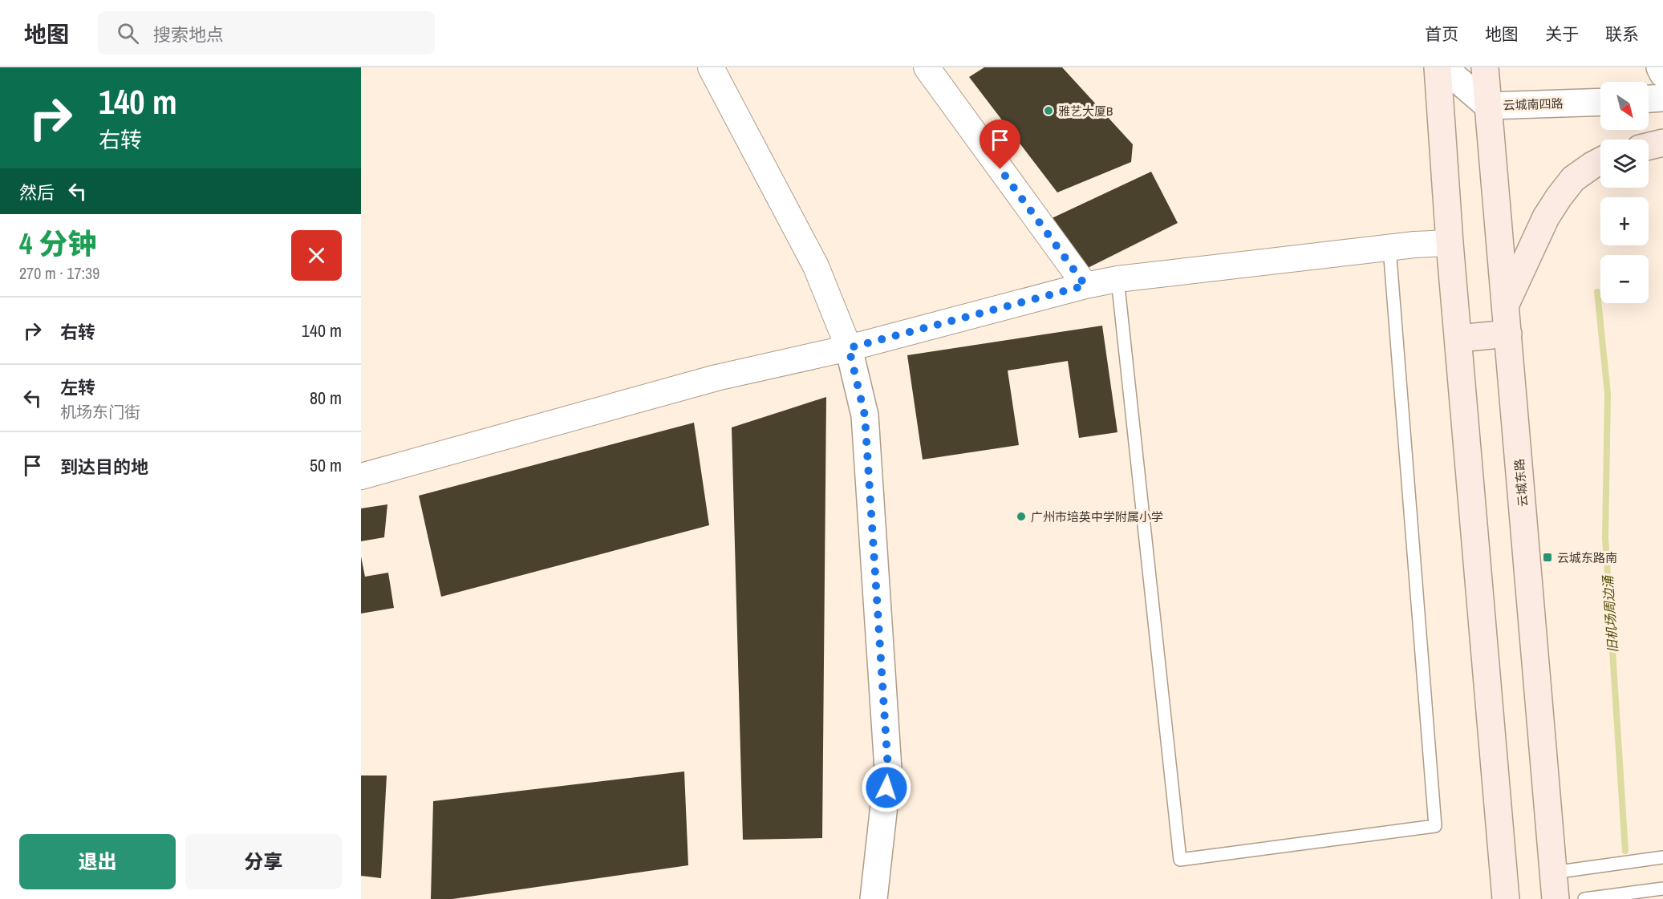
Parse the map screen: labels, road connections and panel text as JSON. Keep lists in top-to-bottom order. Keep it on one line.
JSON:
{"streets":{"main road":["云城东路"],"street":["云城南四路"]},"crossings":[["云城南四路","云城东路"]],"water":["旧机场周边涌"],"places":{"other":["雅艺大厦B","广州市培英中学附属小学"],"transit":["云城东路南"]},"north":"bottom right","page":{"header":"地图","search":"搜索地点","nav":["首页","地图","关于","联系"],"turn":["140 m","右转"],"map_buttons":["+","−"],"then":"然后","heading":["4 分钟","270 m · 17:39"],"list":[{"name":"右转","value":"140 m"},{"name":"左转","note":"机场东门街","value":"80 m"},{"name":"到达目的地","value":"50 m"}],"buttons":["退出","分享"]}}
